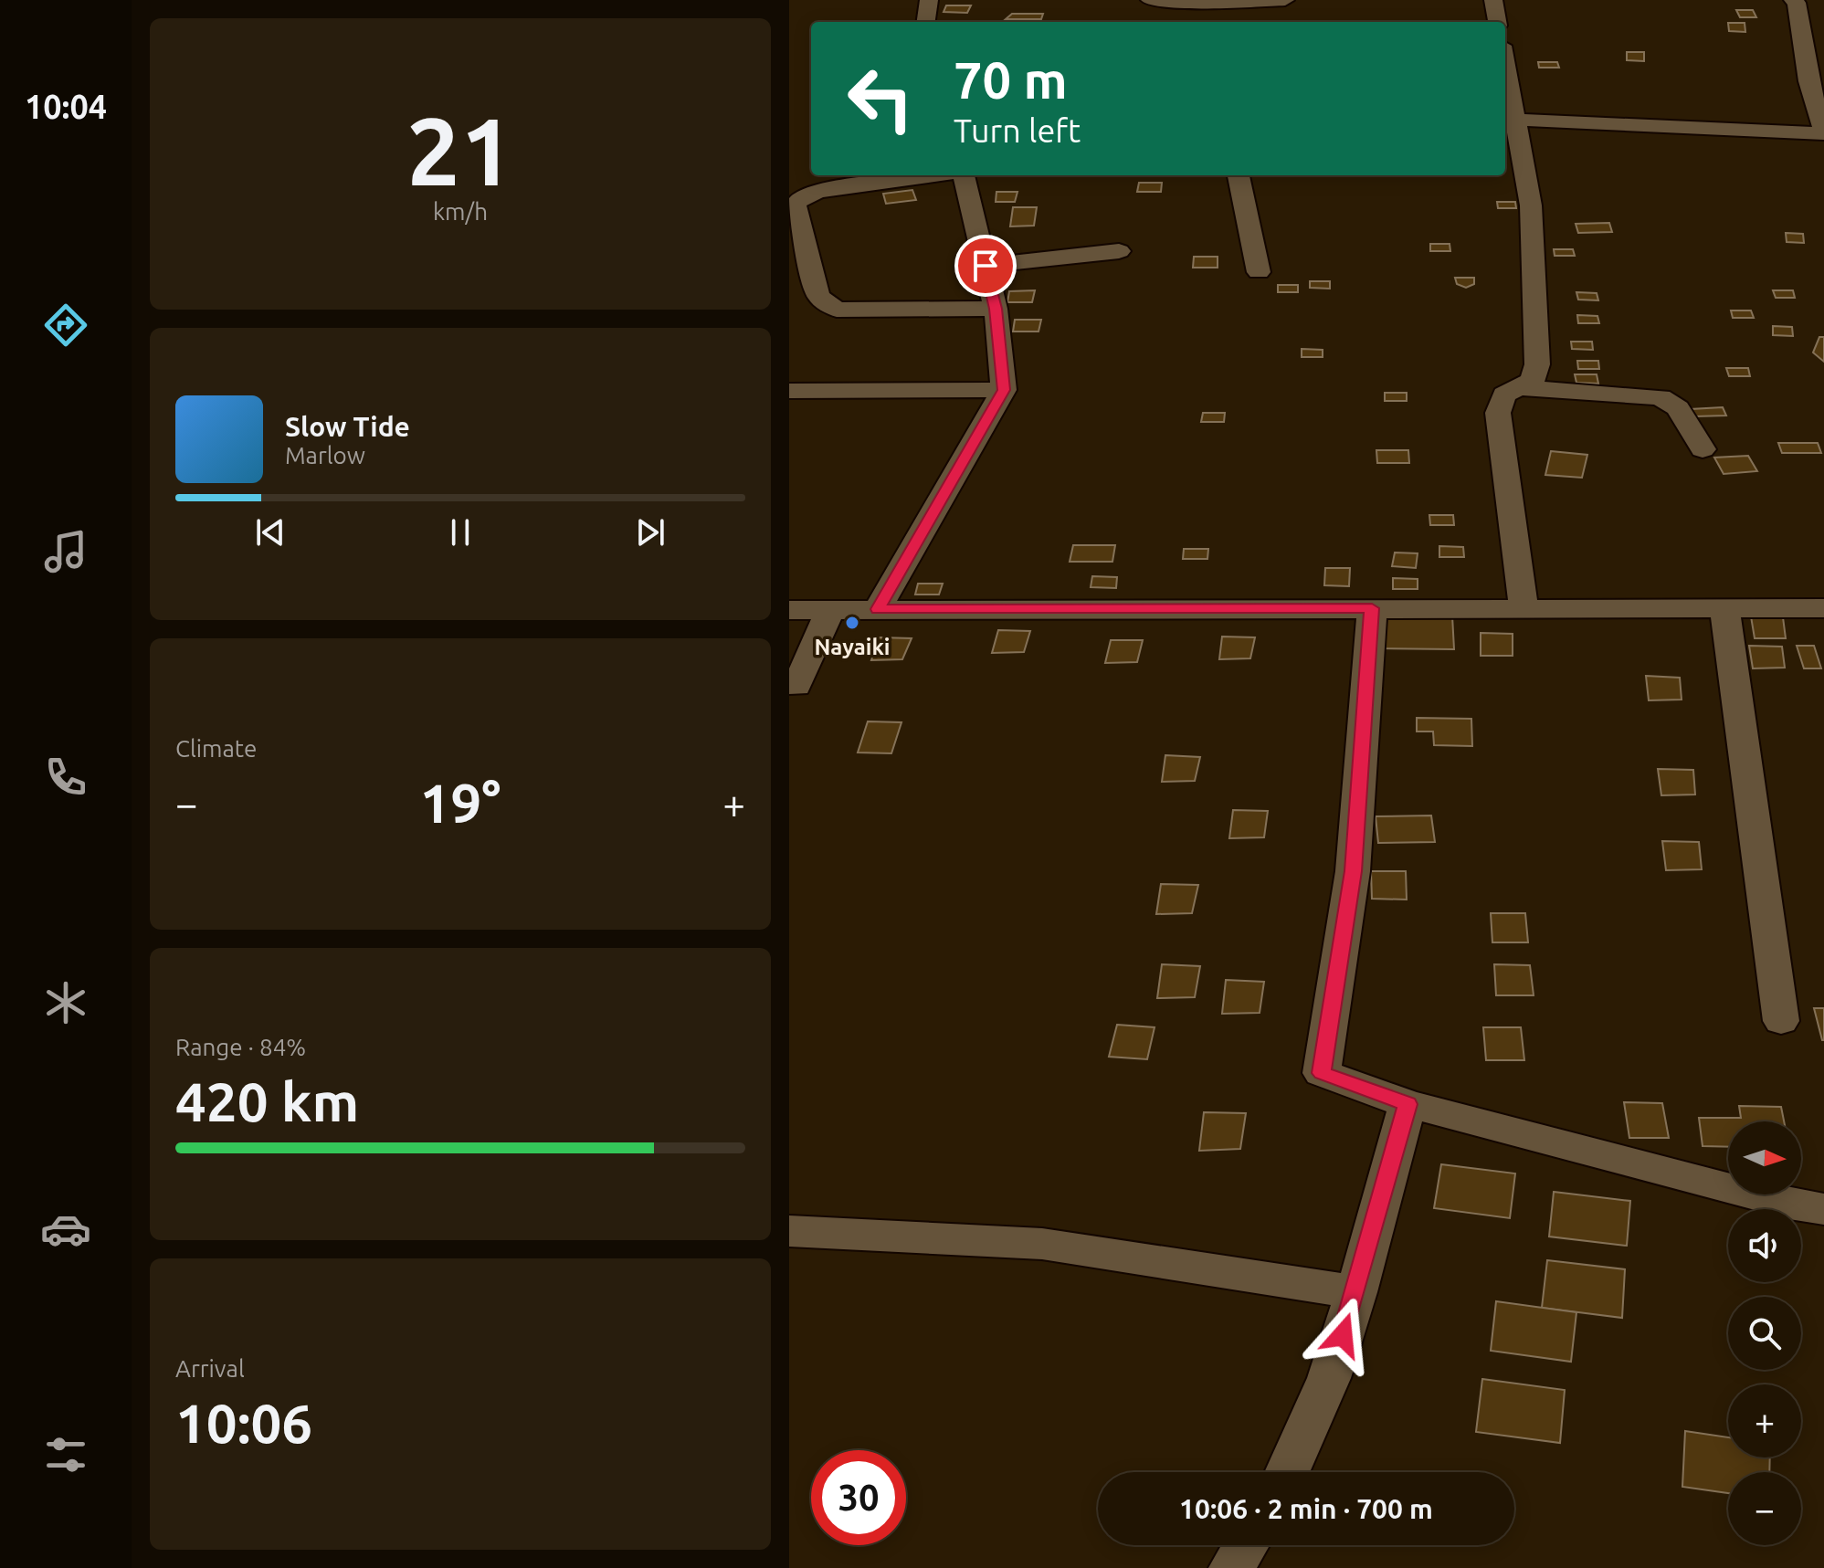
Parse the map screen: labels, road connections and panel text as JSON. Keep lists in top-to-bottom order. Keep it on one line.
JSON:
{"places":["Nayaiki"],"north":"right","page":{"tabs":"10:04","tile":[["21","km/h"],"Climate",["Range · 84%","420 km"],["Arrival","10:06"]],"turn":["70 m","Turn left"],"song":["Slow Tide","Marlow"],"heat":["−","19°","+"],"map_buttons":["+","−"],"limit":"30","trip":"10:06 · 2 min · 700 m"}}
